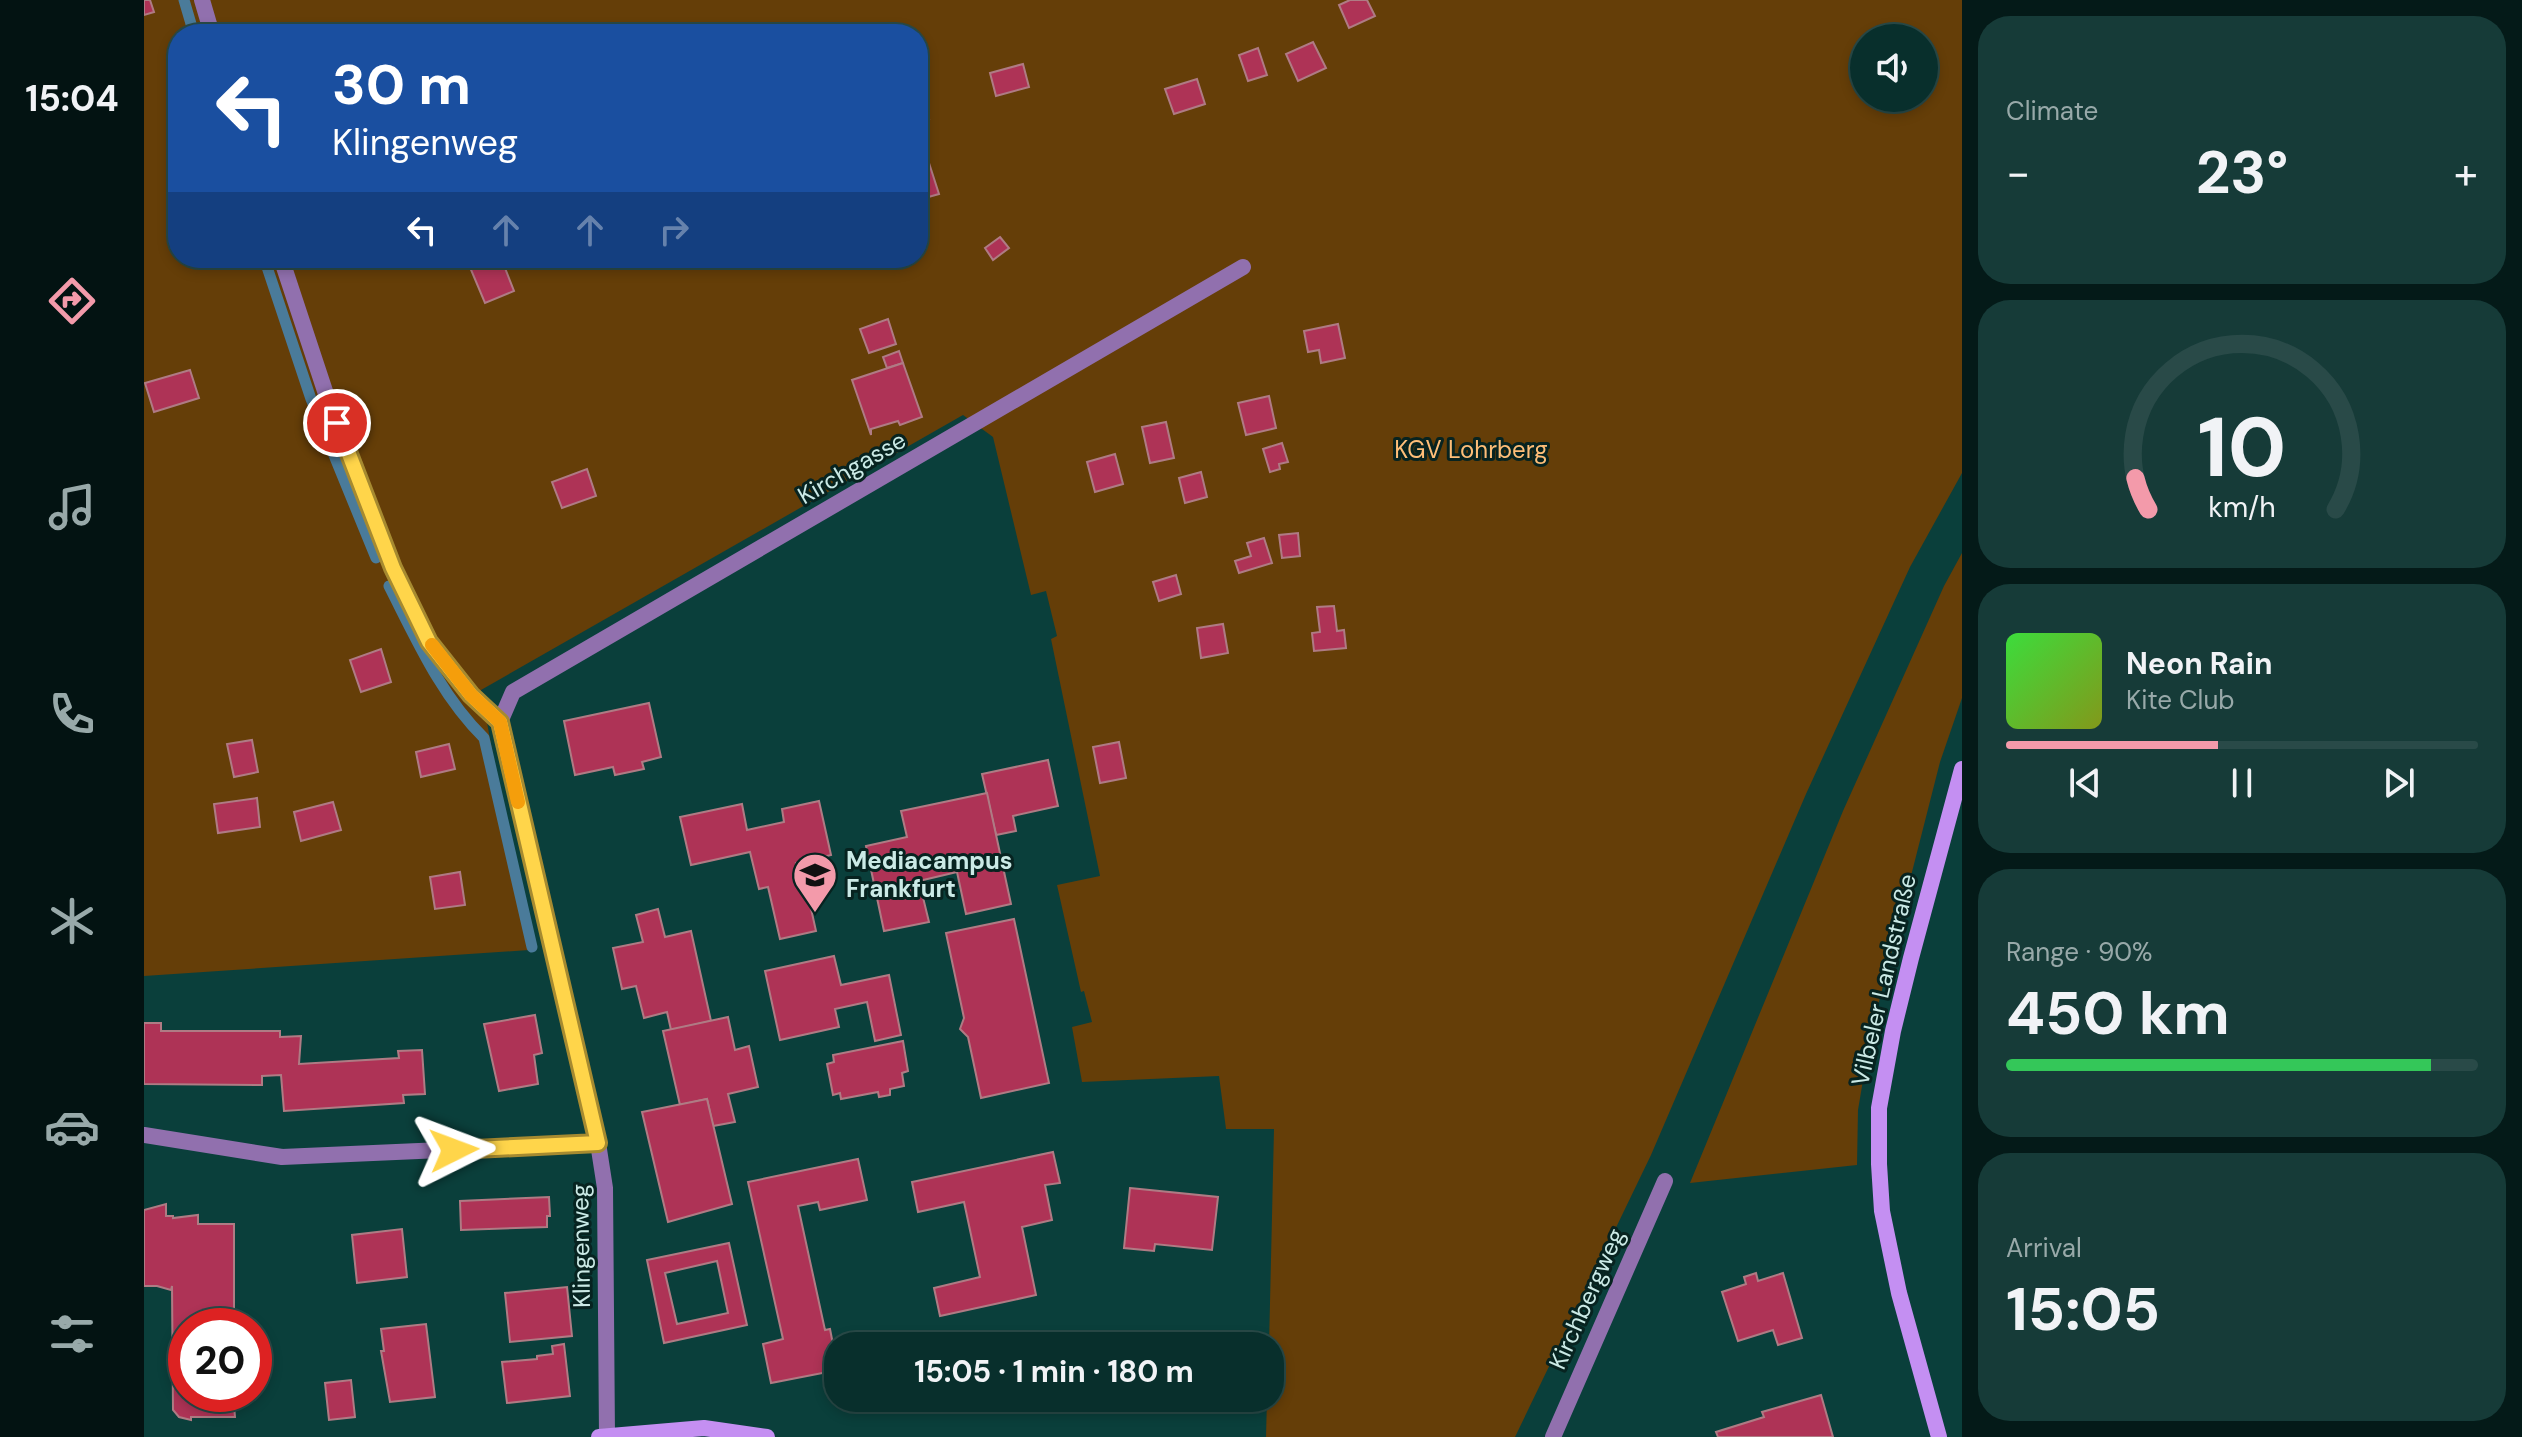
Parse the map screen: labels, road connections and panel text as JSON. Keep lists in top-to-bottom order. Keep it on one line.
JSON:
{"streets":{"main road":["Vilbeler Landstraße"],"street":["Kirchgasse","Klingenweg","Kirchbergweg"]},"crossings":[["Kirchgasse","Klingenweg"]],"parks":["KGV Lohrberg"],"places":{"school or university":["Mediacampus Frankfurt"]},"page":{"tabs":"15:04","tile":["Climate",["Range · 90%","450 km"],["Arrival","15:05"]],"turn":["30 m","Klingenweg"],"heat":["−","23°","+"],"song":["Neon Rain","Kite Club"],"limit":"20","trip":"15:05 · 1 min · 180 m","gauge":["10","km/h"]}}
